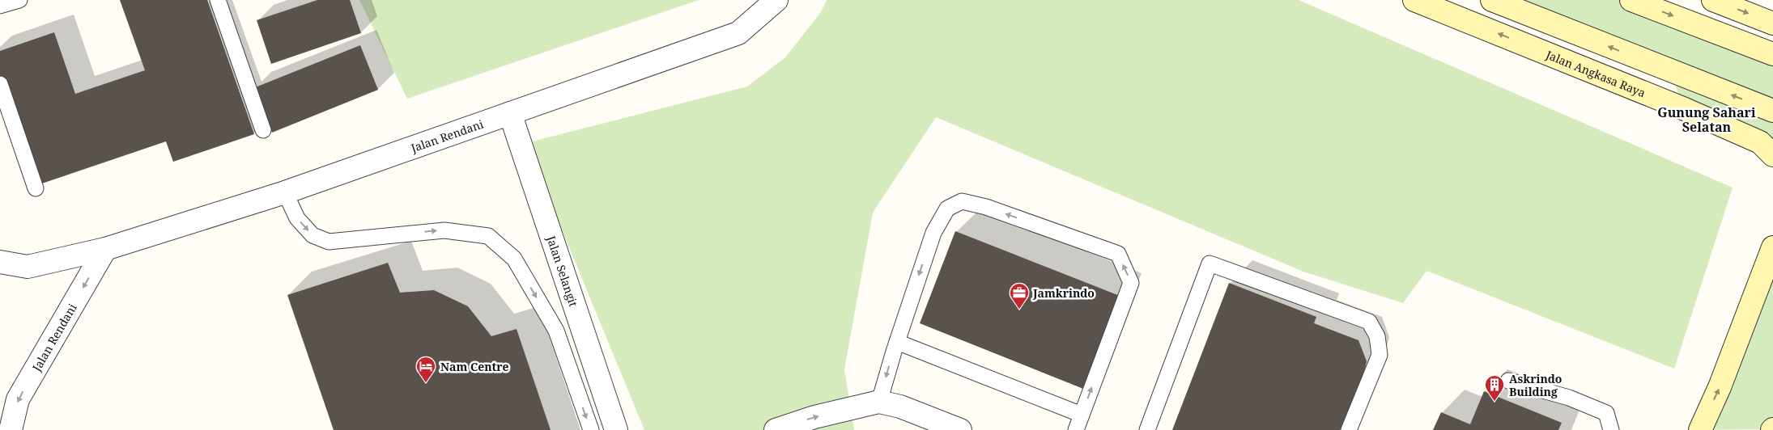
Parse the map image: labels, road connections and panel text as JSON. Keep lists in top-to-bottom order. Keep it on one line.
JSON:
{"streets":{"main road":["Jalan Angkasa Raya"],"street":["Jalan Rendani","Jalan Selangit"]},"crossings":[["Jalan Rendani","Jalan Selangit"]],"districts":["Gunung Sahari Selatan"],"places":{"office":["Jamkrindo"],"hotel":["Nam Centre"],"building":["Askrindo Building"]}}
